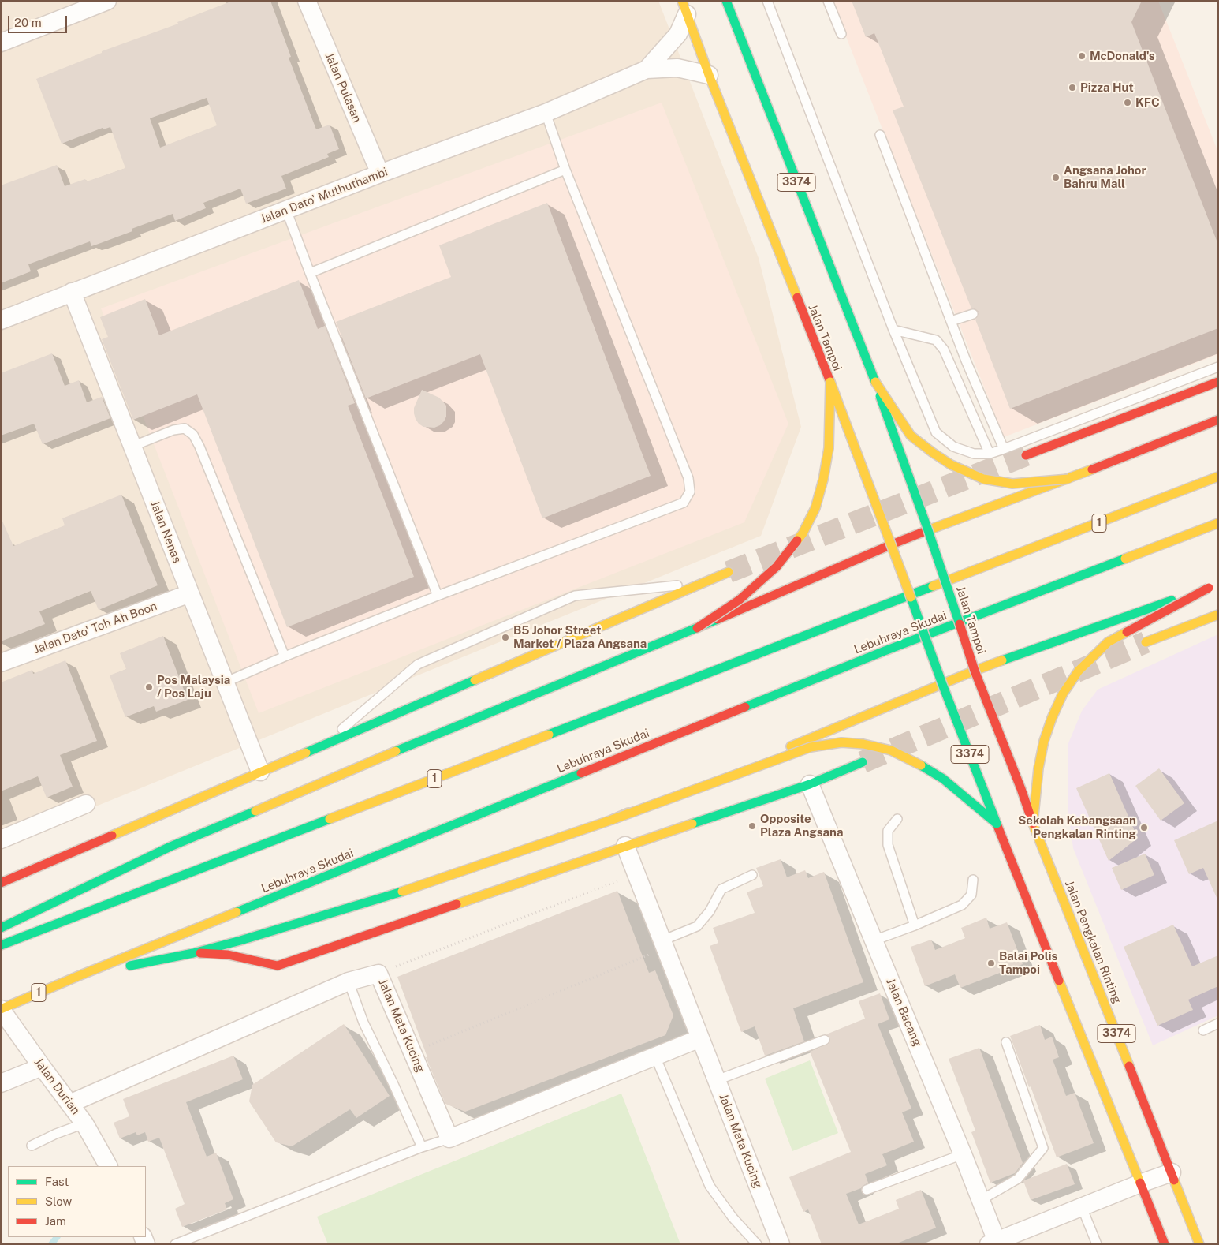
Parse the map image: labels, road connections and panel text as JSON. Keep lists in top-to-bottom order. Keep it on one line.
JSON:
{"streets":{"main road":["3374","Jalan Tampoi","1","Lebuhraya Skudai","Jalan Pengkalan Rinting"],"street":["Jalan Pulasan","Jalan Dato' Muthuthambi","Jalan Nenas","Jalan Dato' Toh Ah Boon","Jalan Bacang","Jalan Mata Kucing","Jalan Durian"]},"crossings":[["Jalan Pulasan","Jalan Dato' Muthuthambi"],["3374","Jalan Tampoi"],["3374","Jalan Bacang"],["Jalan Dato' Muthuthambi","Jalan Tampoi"],["Jalan Dato' Muthuthambi","Jalan Nenas"],["Jalan Tampoi","Jalan Pengkalan Rinting"],["Jalan Nenas","Jalan Dato' Toh Ah Boon"],["Lebuhraya Skudai","Jalan Durian"],["Jalan Pengkalan Rinting","Jalan Bacang"],["Jalan Mata Kucing","Jalan Durian"]],"places":["McDonald's","Pizza Hut","KFC","Angsana Johor Bahru Mall","B5 Johor Street Market / Plaza Angsana","Pos Malaysia / Pos Laju","Opposite Plaza Angsana","Sekolah Kebangsaan Pengkalan Rinting","Balai Polis Tampoi"],"legend":["Fast","Slow","Jam"],"scale_bar":"20 m"}
